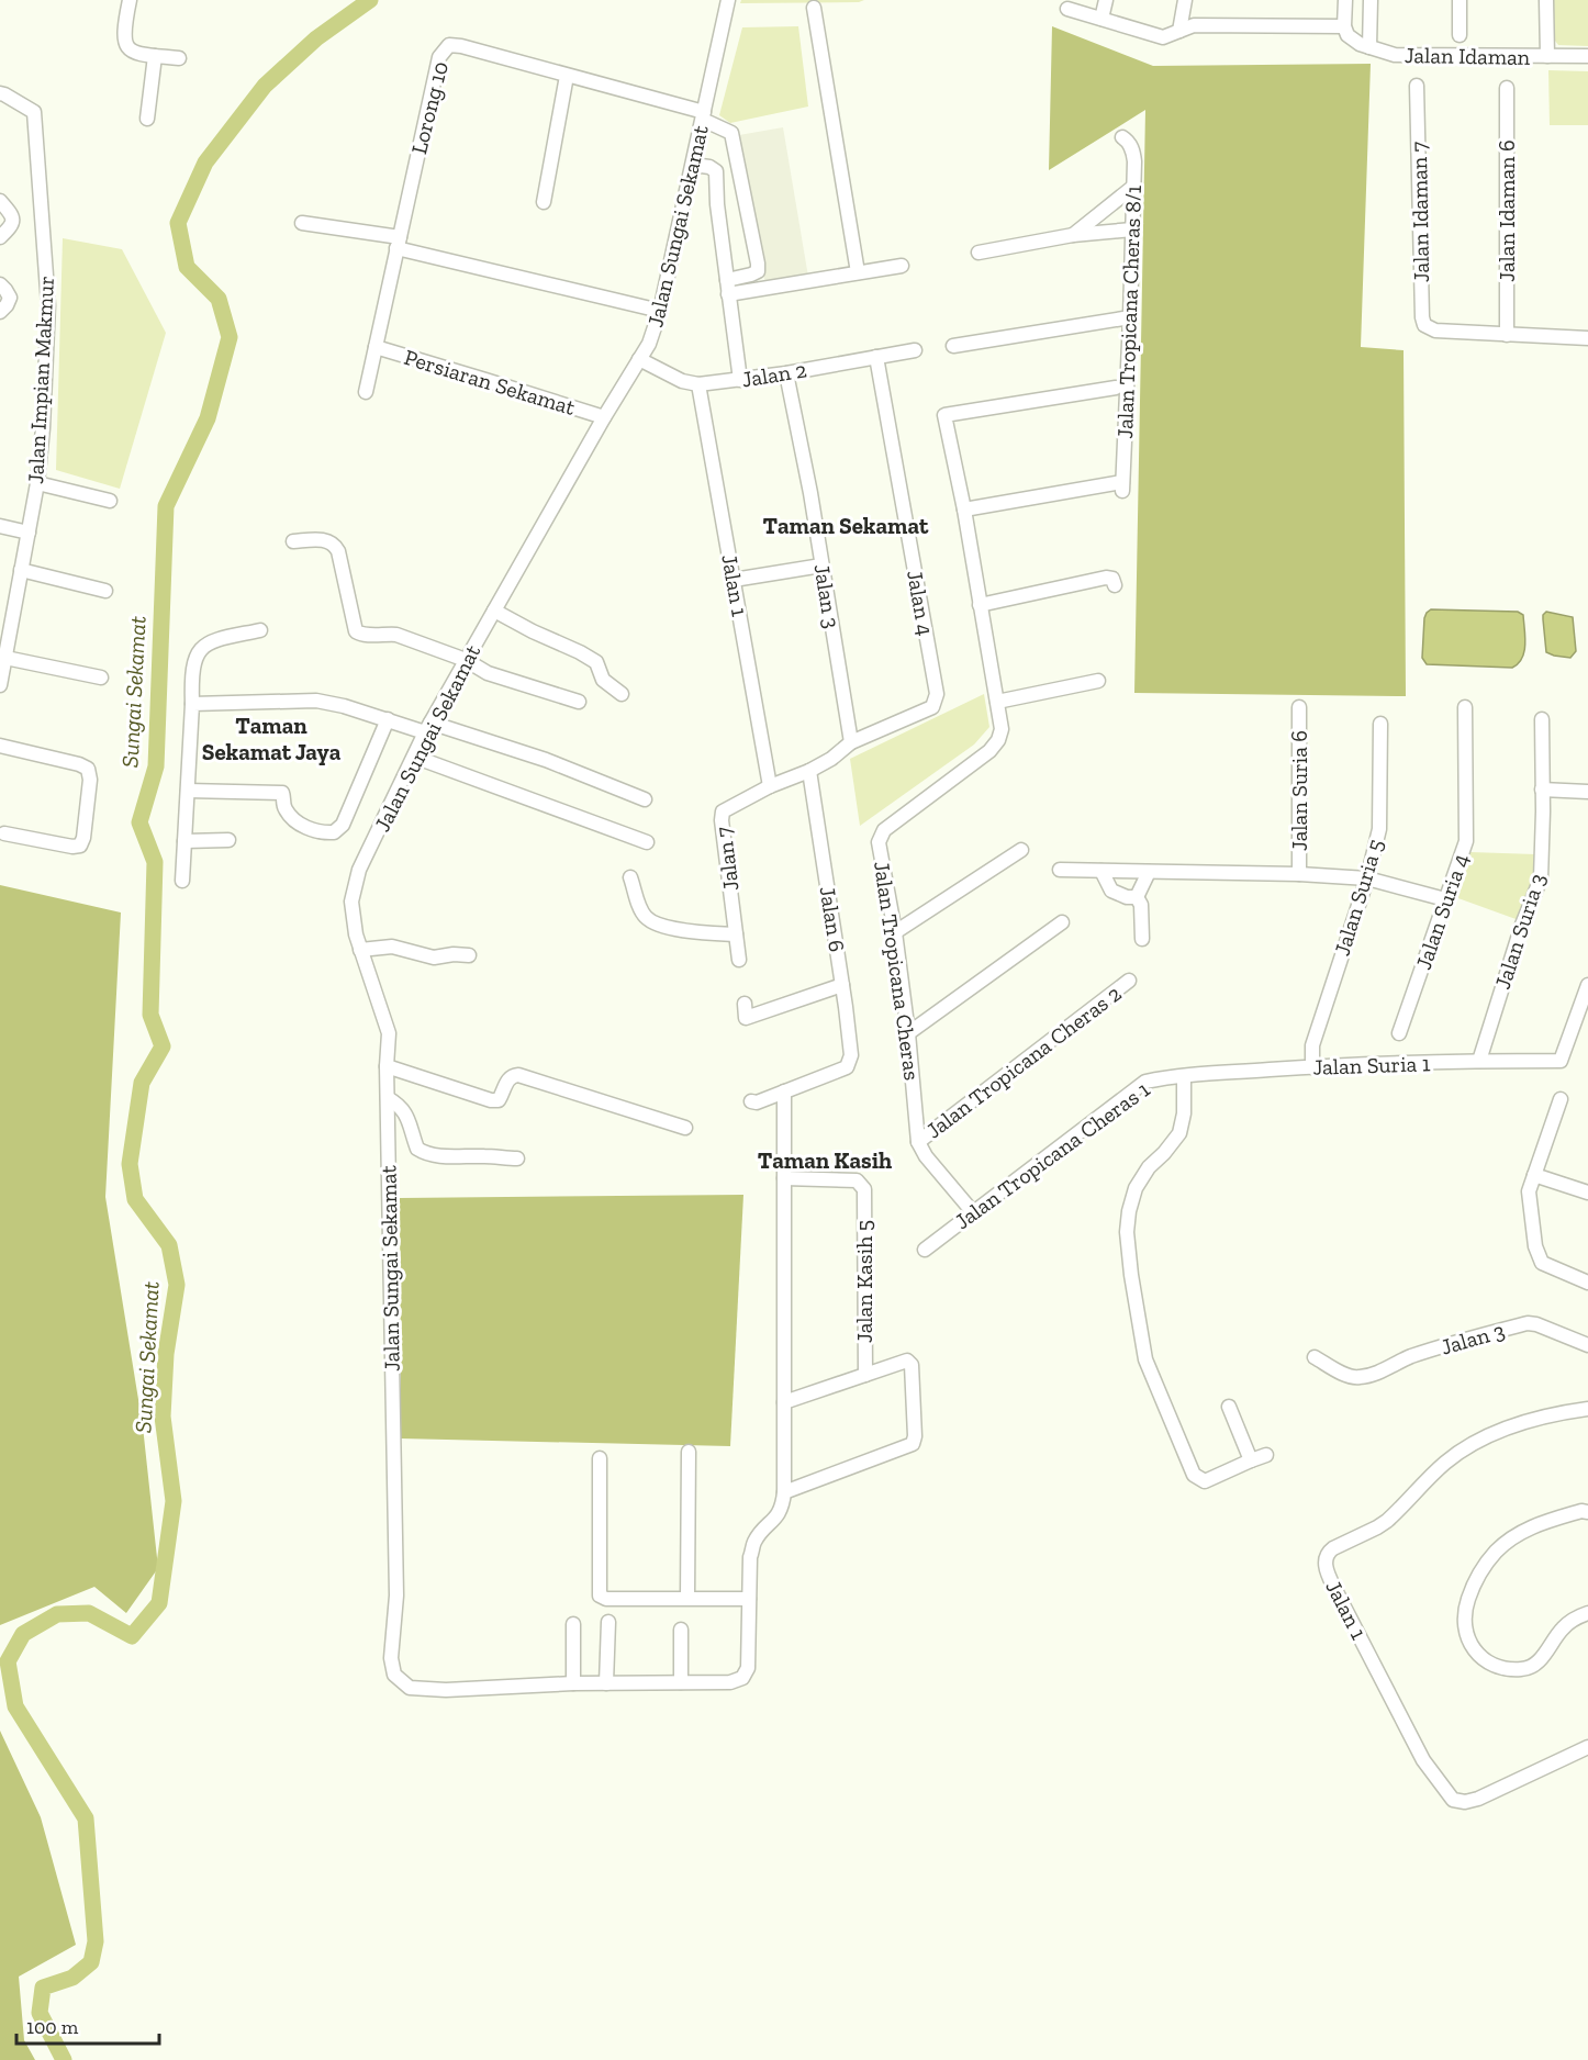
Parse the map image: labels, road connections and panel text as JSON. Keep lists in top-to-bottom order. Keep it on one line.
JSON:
{"streets":{"street":["Jalan Idaman","Lorong 10","Jalan Idaman 6","Jalan Idaman 7","Jalan Sungai Sekamat","Jalan Tropicana Cheras 8/1","Jalan 2","Jalan Impian Makmur","Persiaran Sekamat","Jalan 1","Jalan 3","Jalan 4","Jalan Suria 6","Jalan 7","Jalan Suria 5","Jalan Suria 4","Jalan 6","Jalan Suria 3","Jalan Tropicana Cheras","Jalan Tropicana Cheras 2","Jalan Suria 1","Jalan Tropicana Cheras 1","Jalan Kasih 5"]},"crossings":[["Lorong 10","Jalan Sungai Sekamat"],["Lorong 10","Persiaran Sekamat"],["Jalan Idaman 6","Jalan Idaman 7"],["Jalan Sungai Sekamat","Jalan 2"],["Jalan Sungai Sekamat","Persiaran Sekamat"],["Jalan Sungai Sekamat","Jalan 6"],["Jalan Sungai Sekamat","Jalan Kasih 5"],["Jalan Tropicana Cheras 8/1","Jalan Tropicana Cheras"],["Jalan 2","Jalan 1"],["Jalan 2","Jalan 3"],["Jalan 2","Jalan 4"],["Jalan 1","Jalan 7"],["Jalan 3","Jalan 4"],["Jalan Suria 5","Jalan Suria 1"],["Jalan Suria 3","Jalan Suria 1"],["Jalan Tropicana Cheras","Jalan Tropicana Cheras 2"],["Jalan Tropicana Cheras","Jalan Tropicana Cheras 1"],["Jalan Suria 1","Jalan Tropicana Cheras 1"]],"districts":["Taman Sekamat","Taman Sekamat Jaya","Taman Kasih"],"water":["Sungai Sekamat"],"scale_bar":"100 m"}
